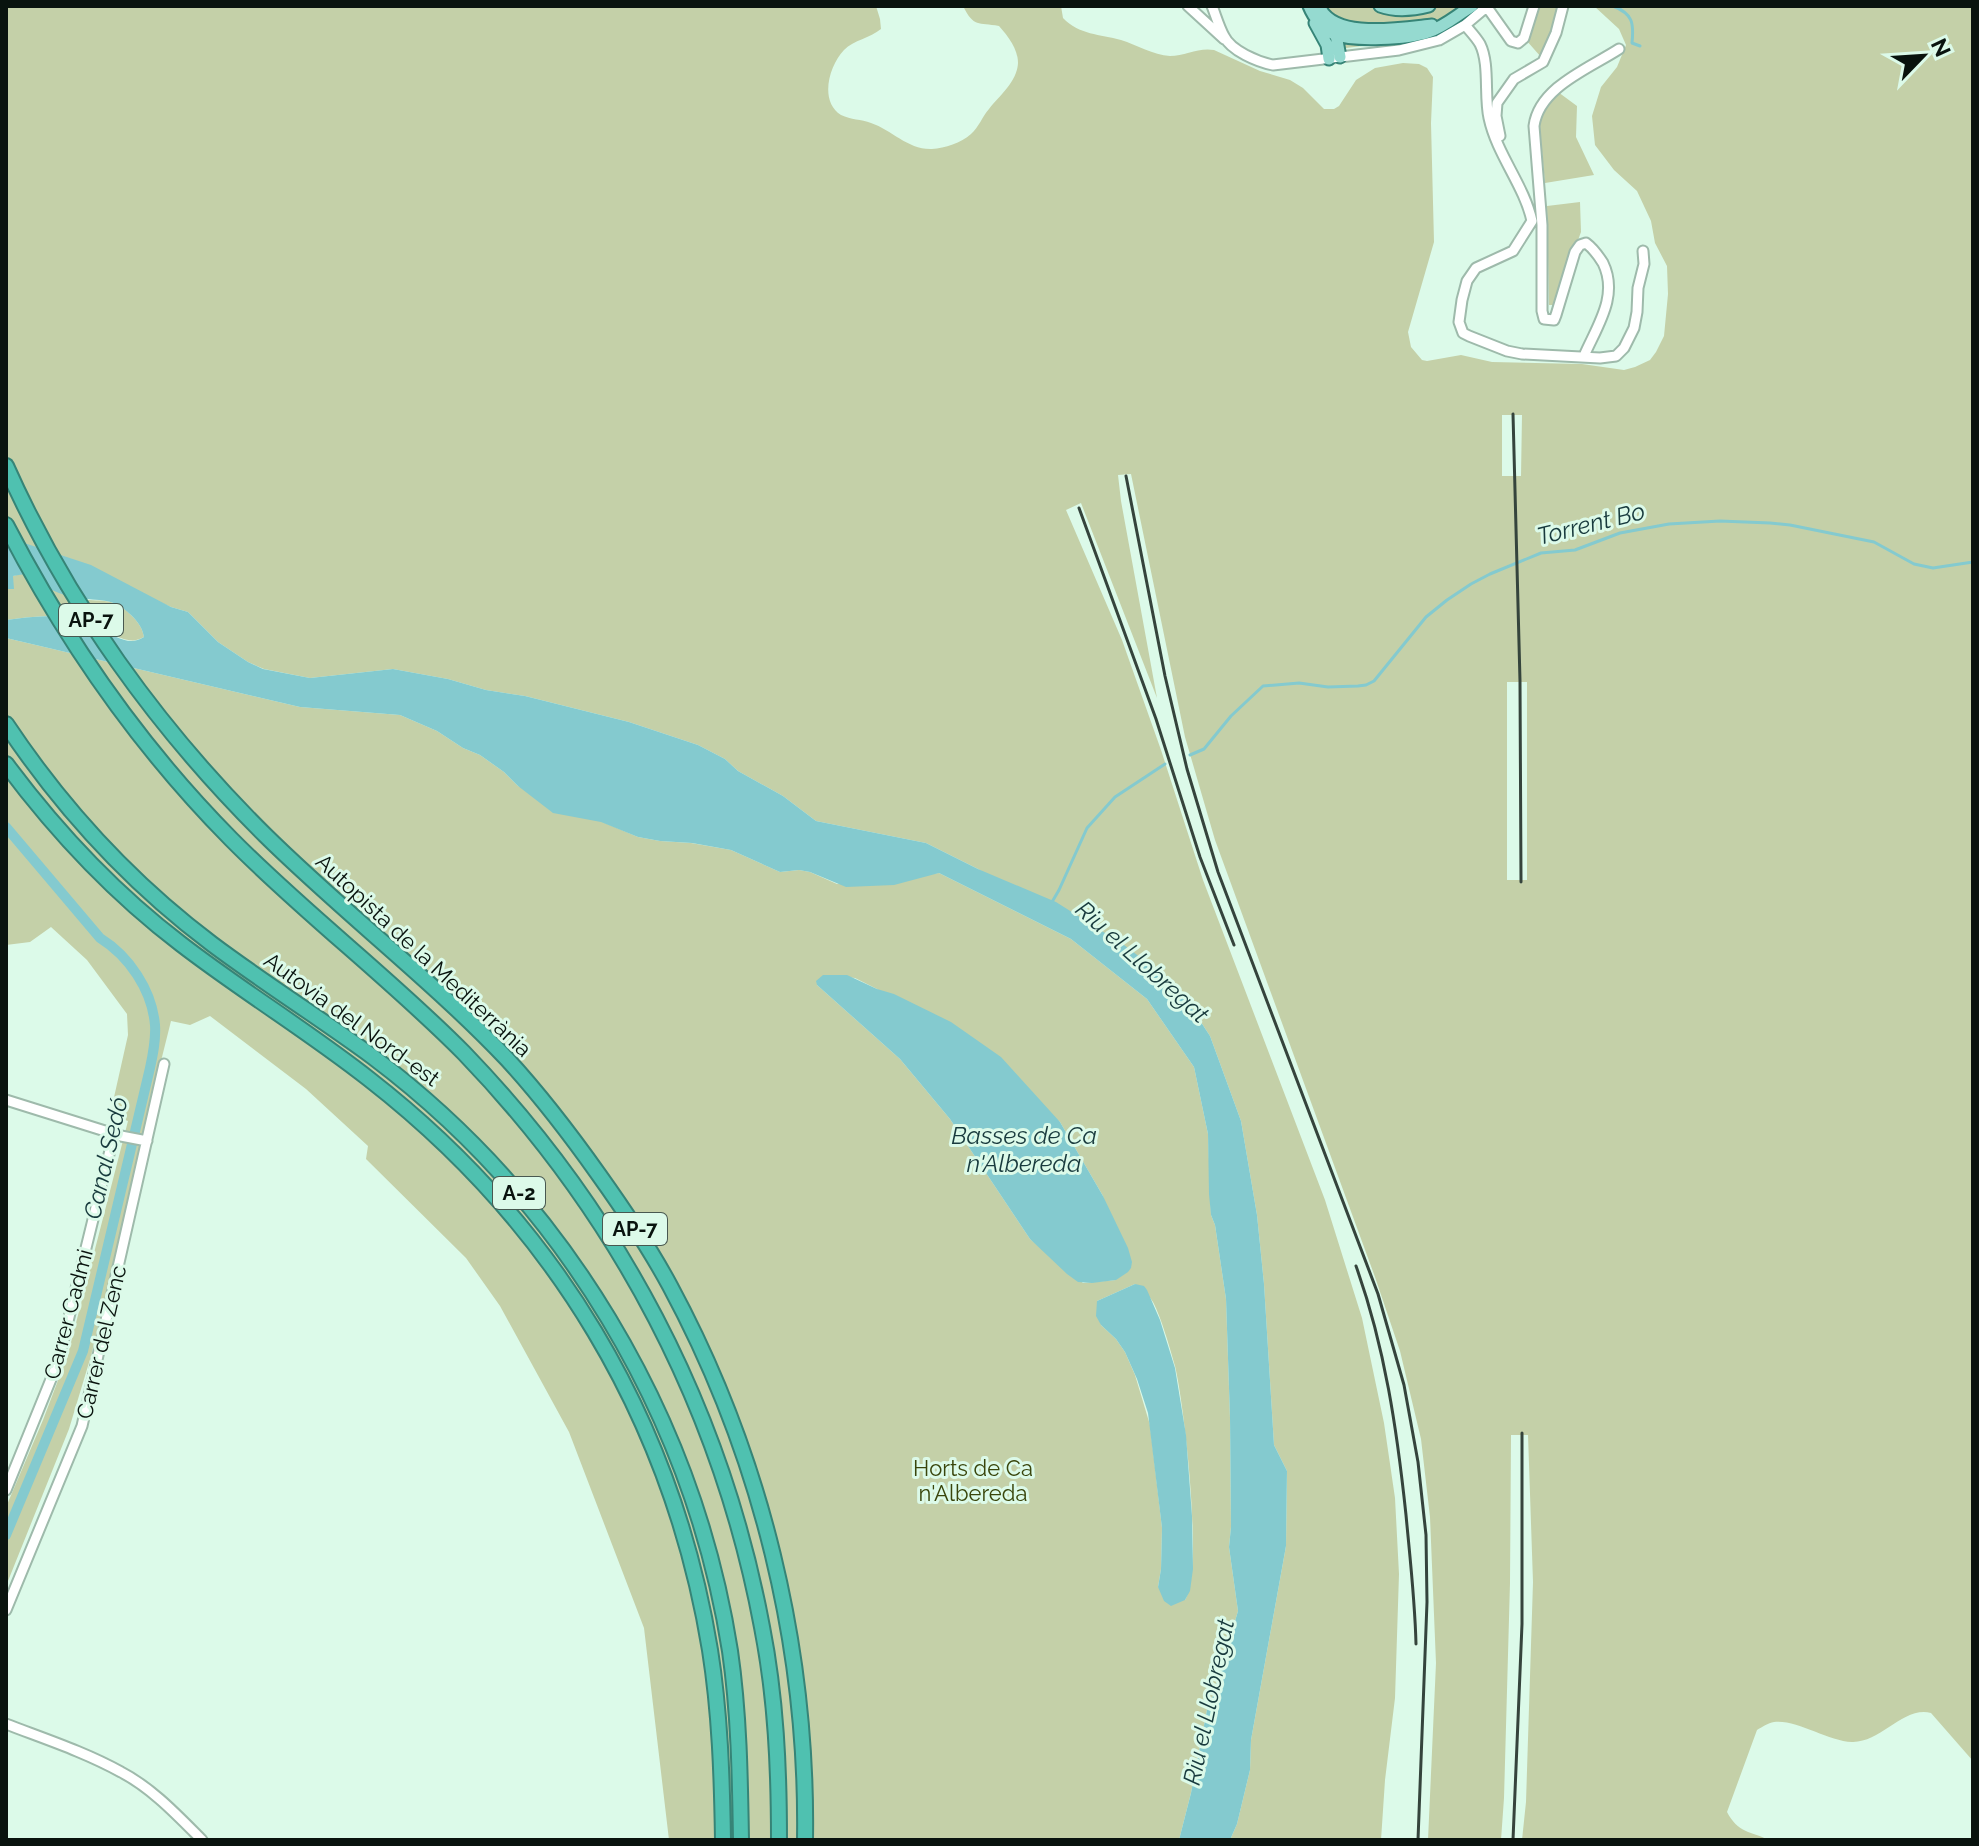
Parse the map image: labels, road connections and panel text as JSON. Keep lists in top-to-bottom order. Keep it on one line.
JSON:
{"streets":{"highway":["AP-7","Autopista de la Mediterrània","Autovia del Nord-est","A-2"],"street":["Carrer Cadmi","Carrer del Zenc"]},"water":["Torrent Bo","Riu el Llobregat","Basses de Ca n'Albereda","Canal Sedó"],"parks":["Horts de Ca n'Albereda"],"north":"top right"}
